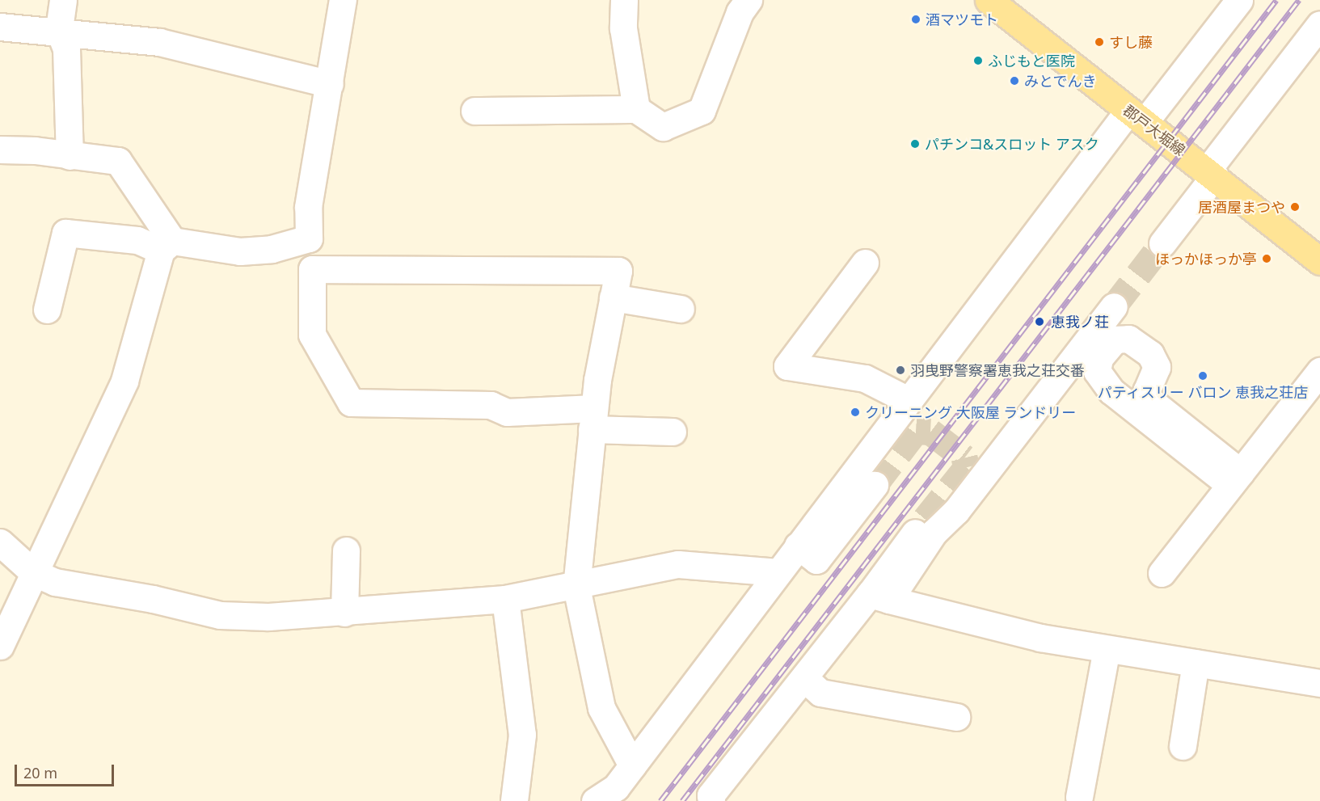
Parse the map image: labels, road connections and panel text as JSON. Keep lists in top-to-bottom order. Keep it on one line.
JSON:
{"streets":{"main road":["郡戸大堀線"]},"places":["酒マツモト","すし藤","ふじもと医院","みとでんき","パチンコ&スロット アスク","居酒屋まつや","ほっかほっか亭","恵我ノ荘","羽曳野警察署恵我之荘交番","パティスリー バロン 恵我之荘店","クリーニング 大阪屋 ランドリー"],"scale_bar":"20 m"}
